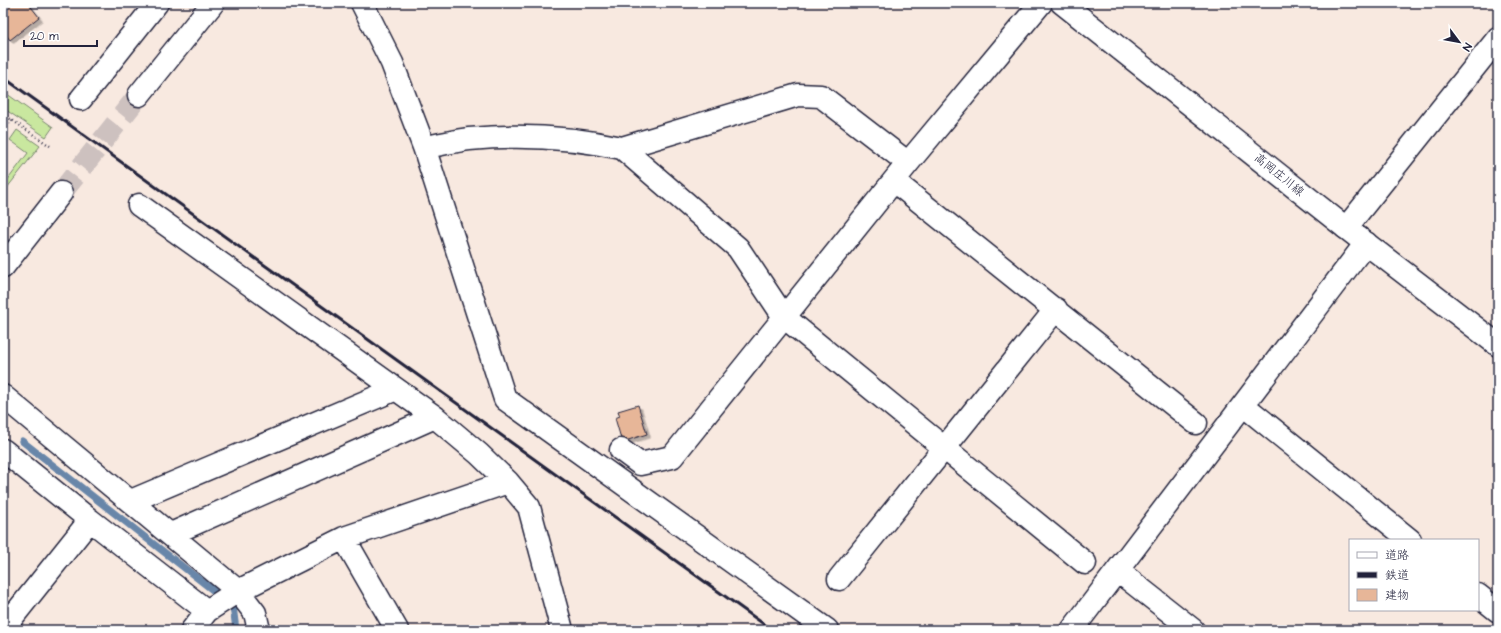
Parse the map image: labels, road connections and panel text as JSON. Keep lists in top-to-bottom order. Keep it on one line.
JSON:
{"streets":{"street":["高岡庄川線"]},"legend":["道路","鉄道","建物"],"scale_bar":"20 m","north":"bottom right"}
